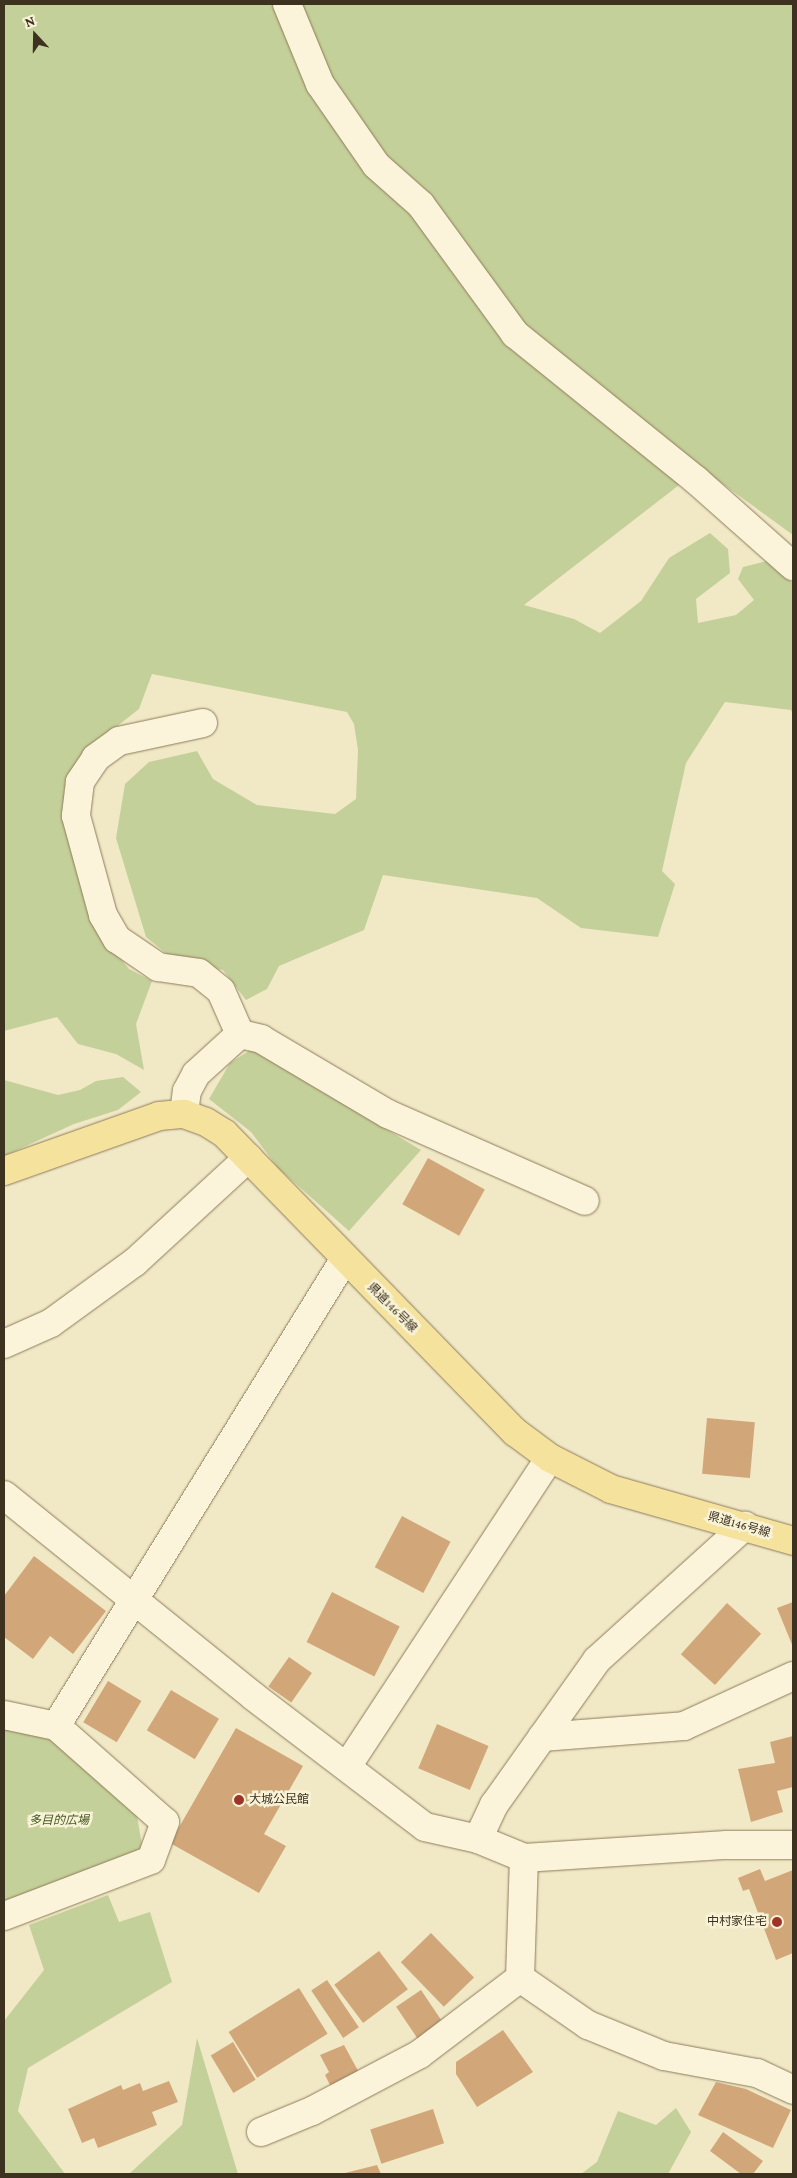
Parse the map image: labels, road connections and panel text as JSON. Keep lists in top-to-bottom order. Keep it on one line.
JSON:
{"streets":{"main road":["県道146号線"]},"parks":["多目的広場"],"places":["大城公民館","中村家住宅"],"north":"top"}
